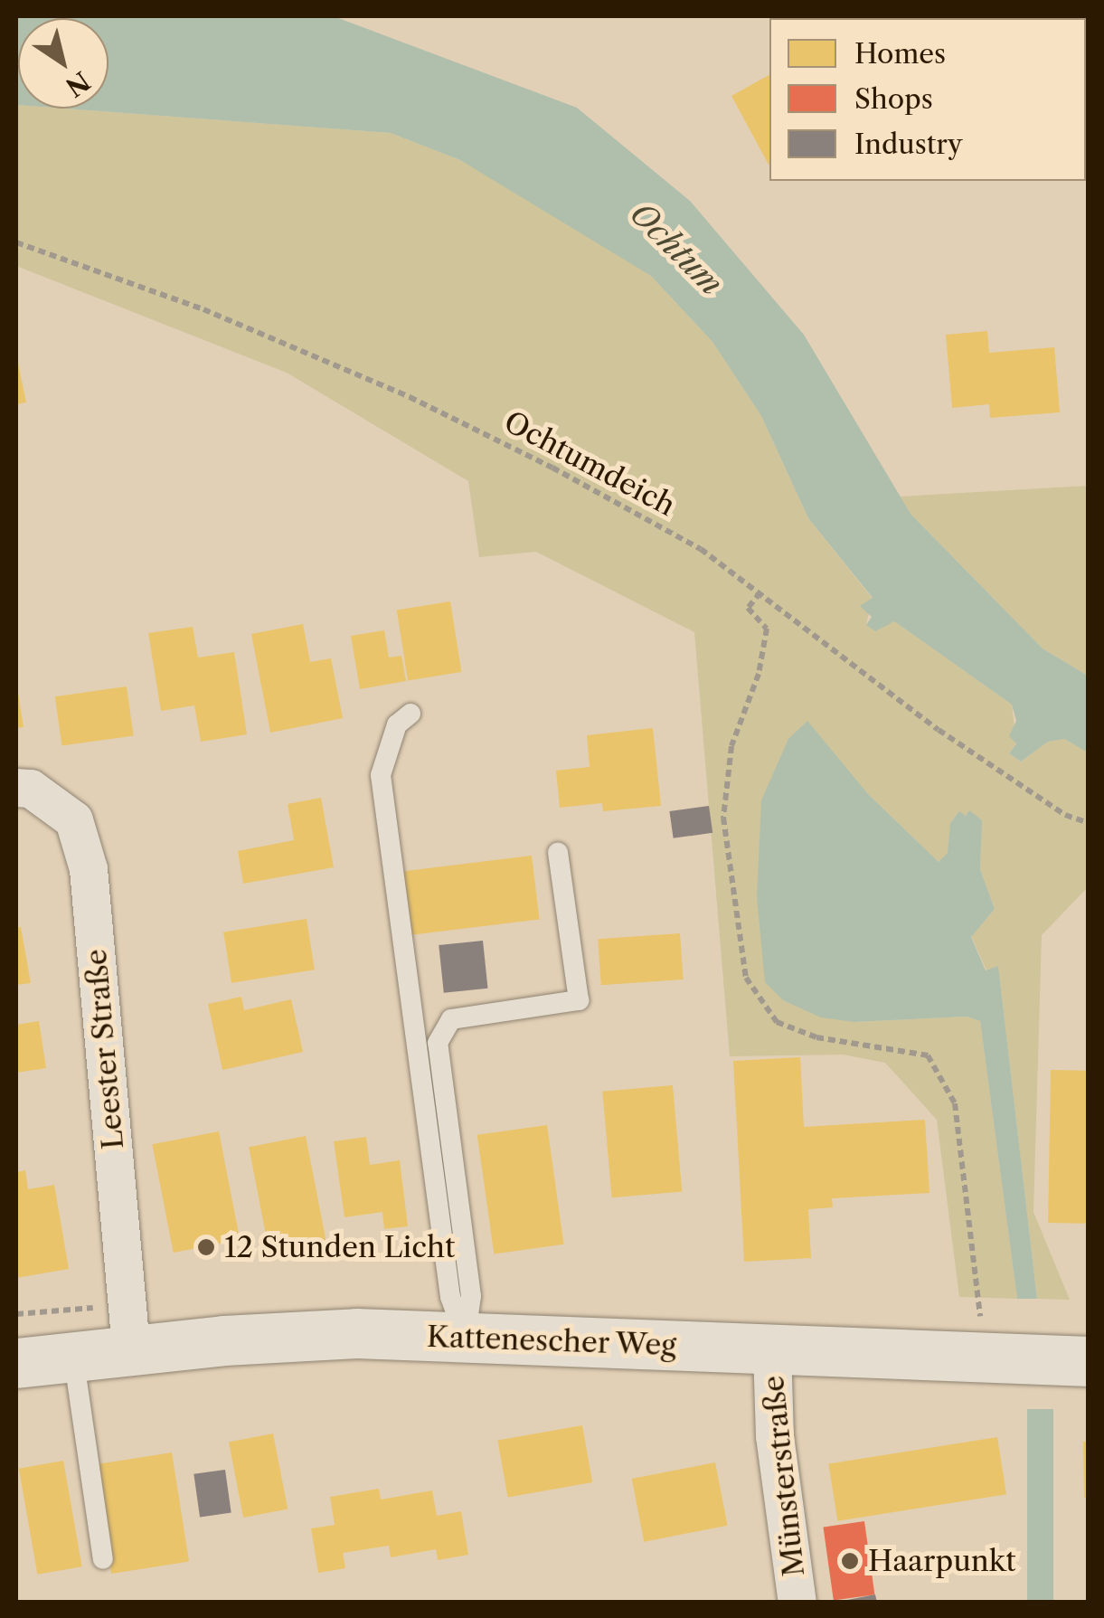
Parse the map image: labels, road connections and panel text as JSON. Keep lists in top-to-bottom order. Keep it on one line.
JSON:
{"streets":{"street":["Leester Straße","Kattenescher Weg","Münsterstraße"],"path":["Ochtumdeich"]},"crossings":[["Leester Straße","Kattenescher Weg"],["Kattenescher Weg","Münsterstraße"]],"water":["Ochtum"],"places":["12 Stunden Licht","Haarpunkt"],"legend":["Homes","Shops","Industry"],"north":"bottom right"}
